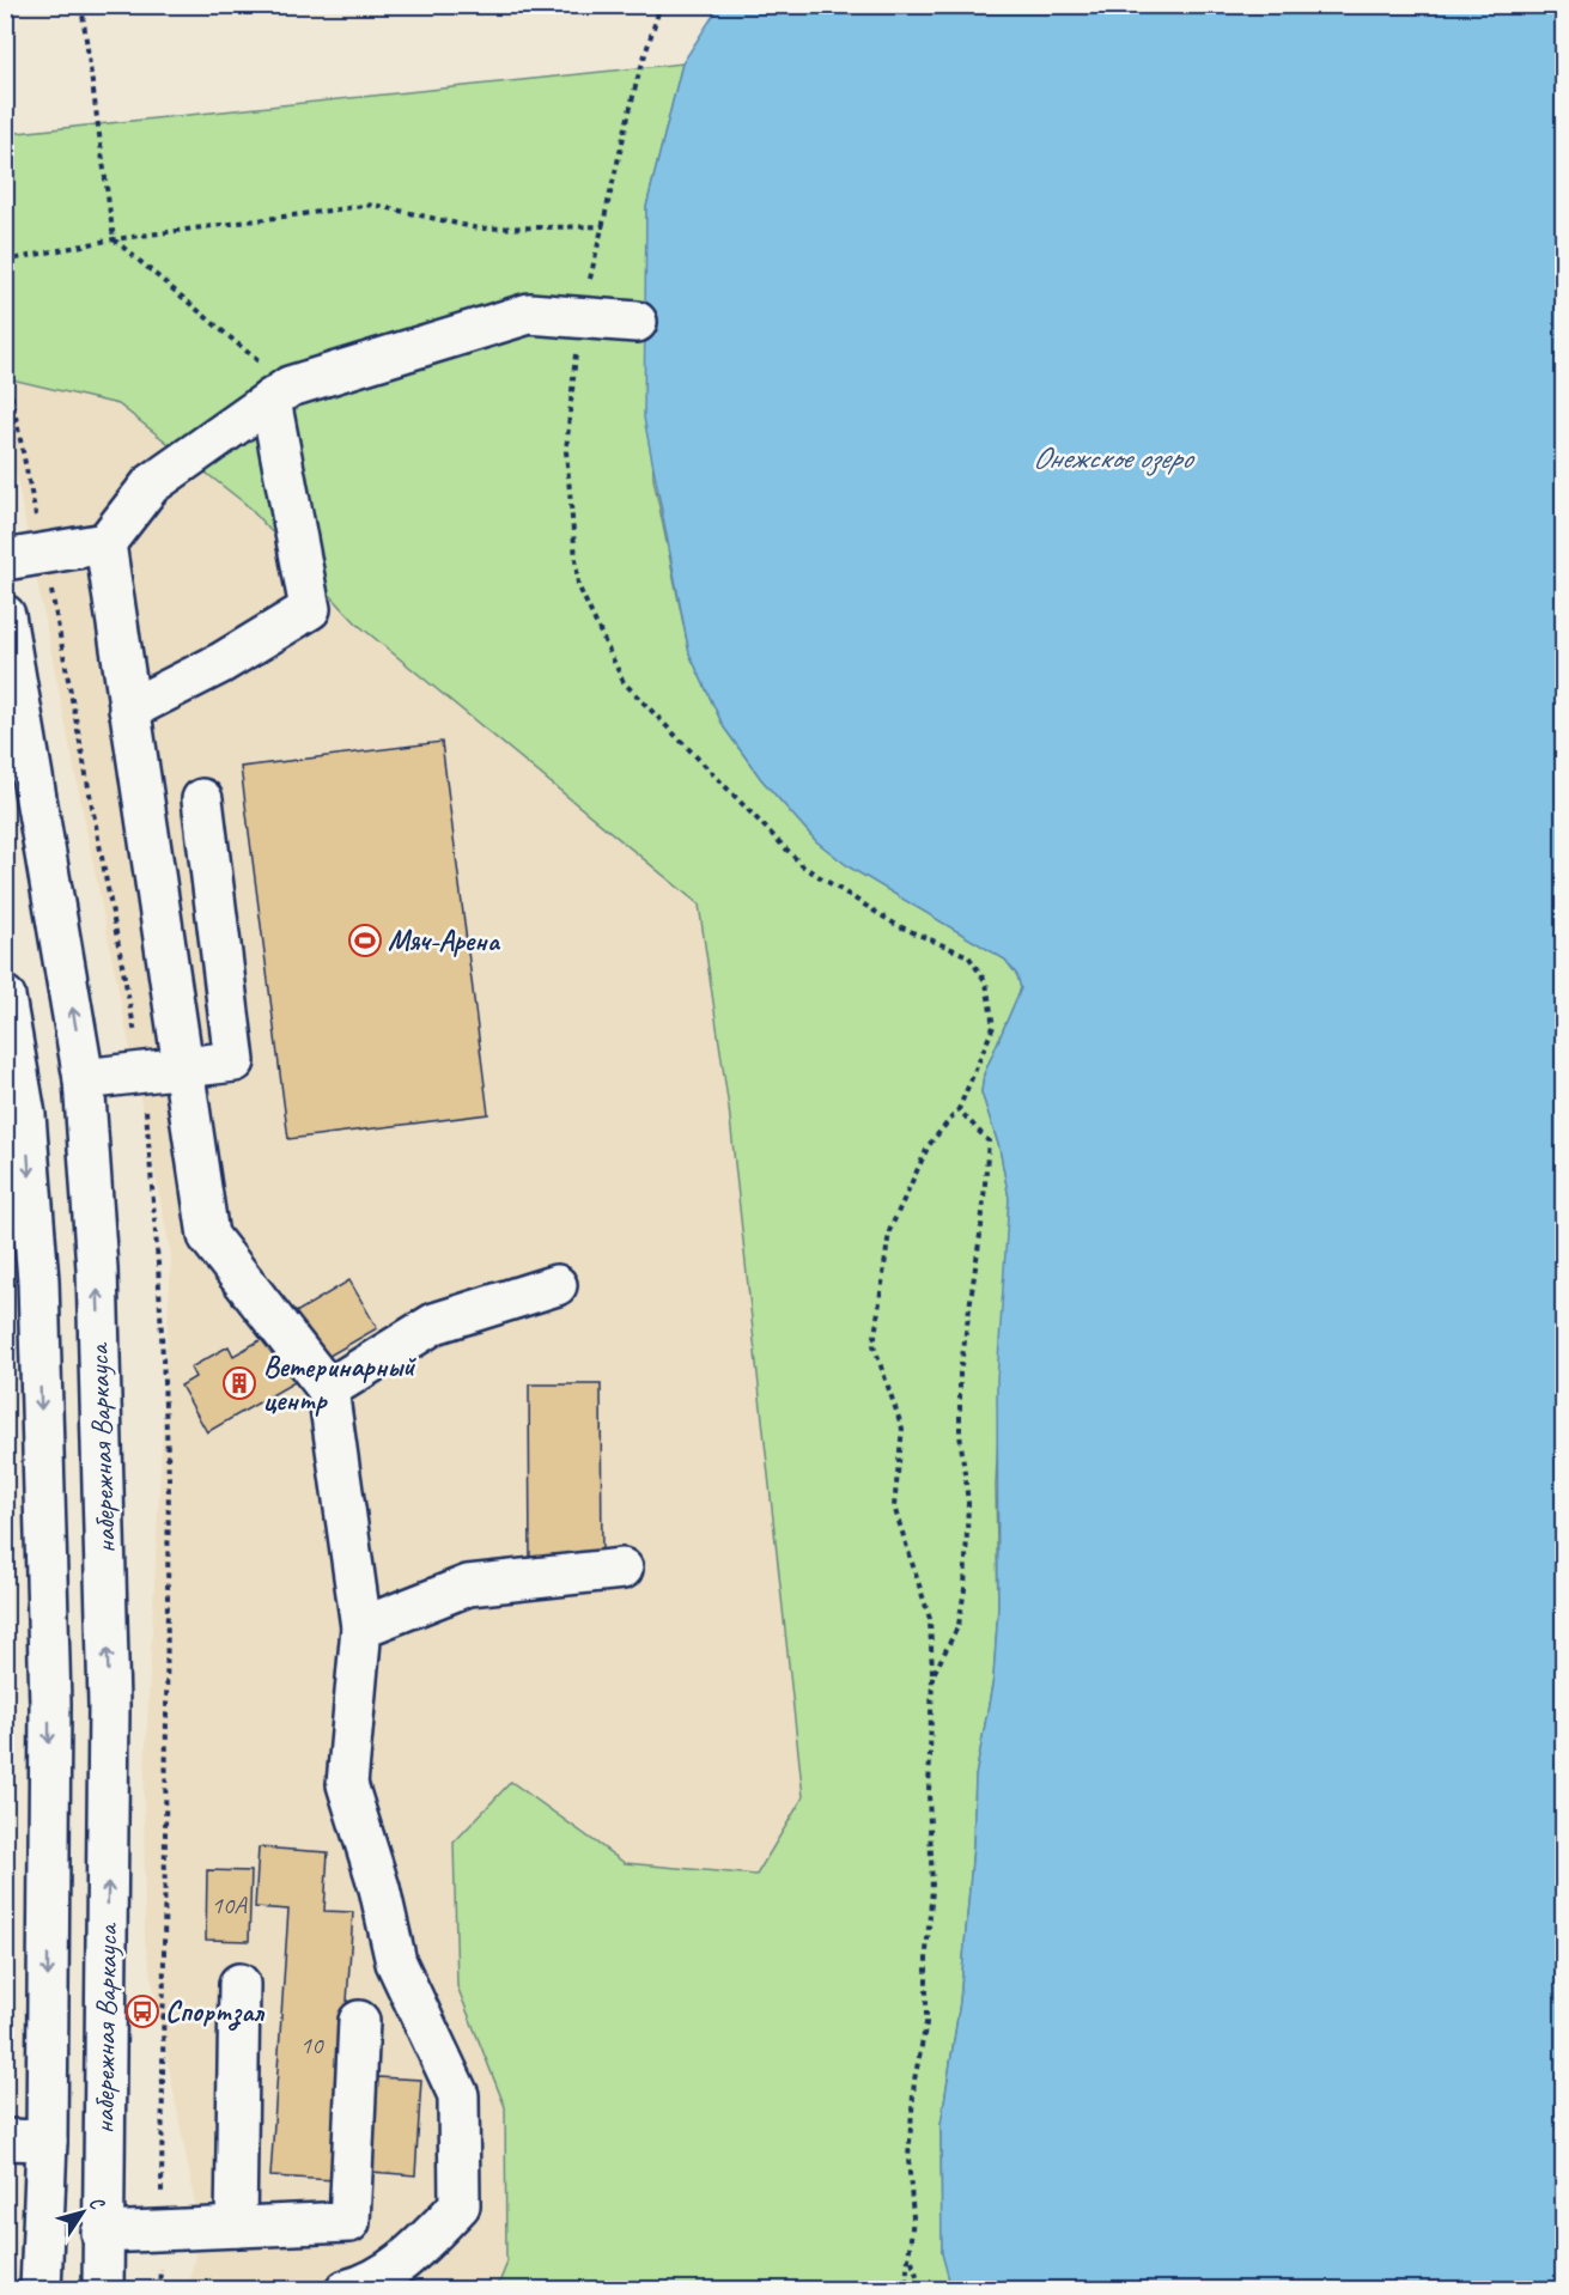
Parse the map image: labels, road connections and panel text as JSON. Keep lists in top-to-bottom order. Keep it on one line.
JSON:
{"streets":{"main road":["набережная Варкауса"]},"water":["Онежское озеро"],"places":{"sports":["Мяч-Арена"],"building":["Ветеринарный центр"],"bus stop":["Спортзал"]},"house_numbers":["10А","10"],"north":"top right"}
